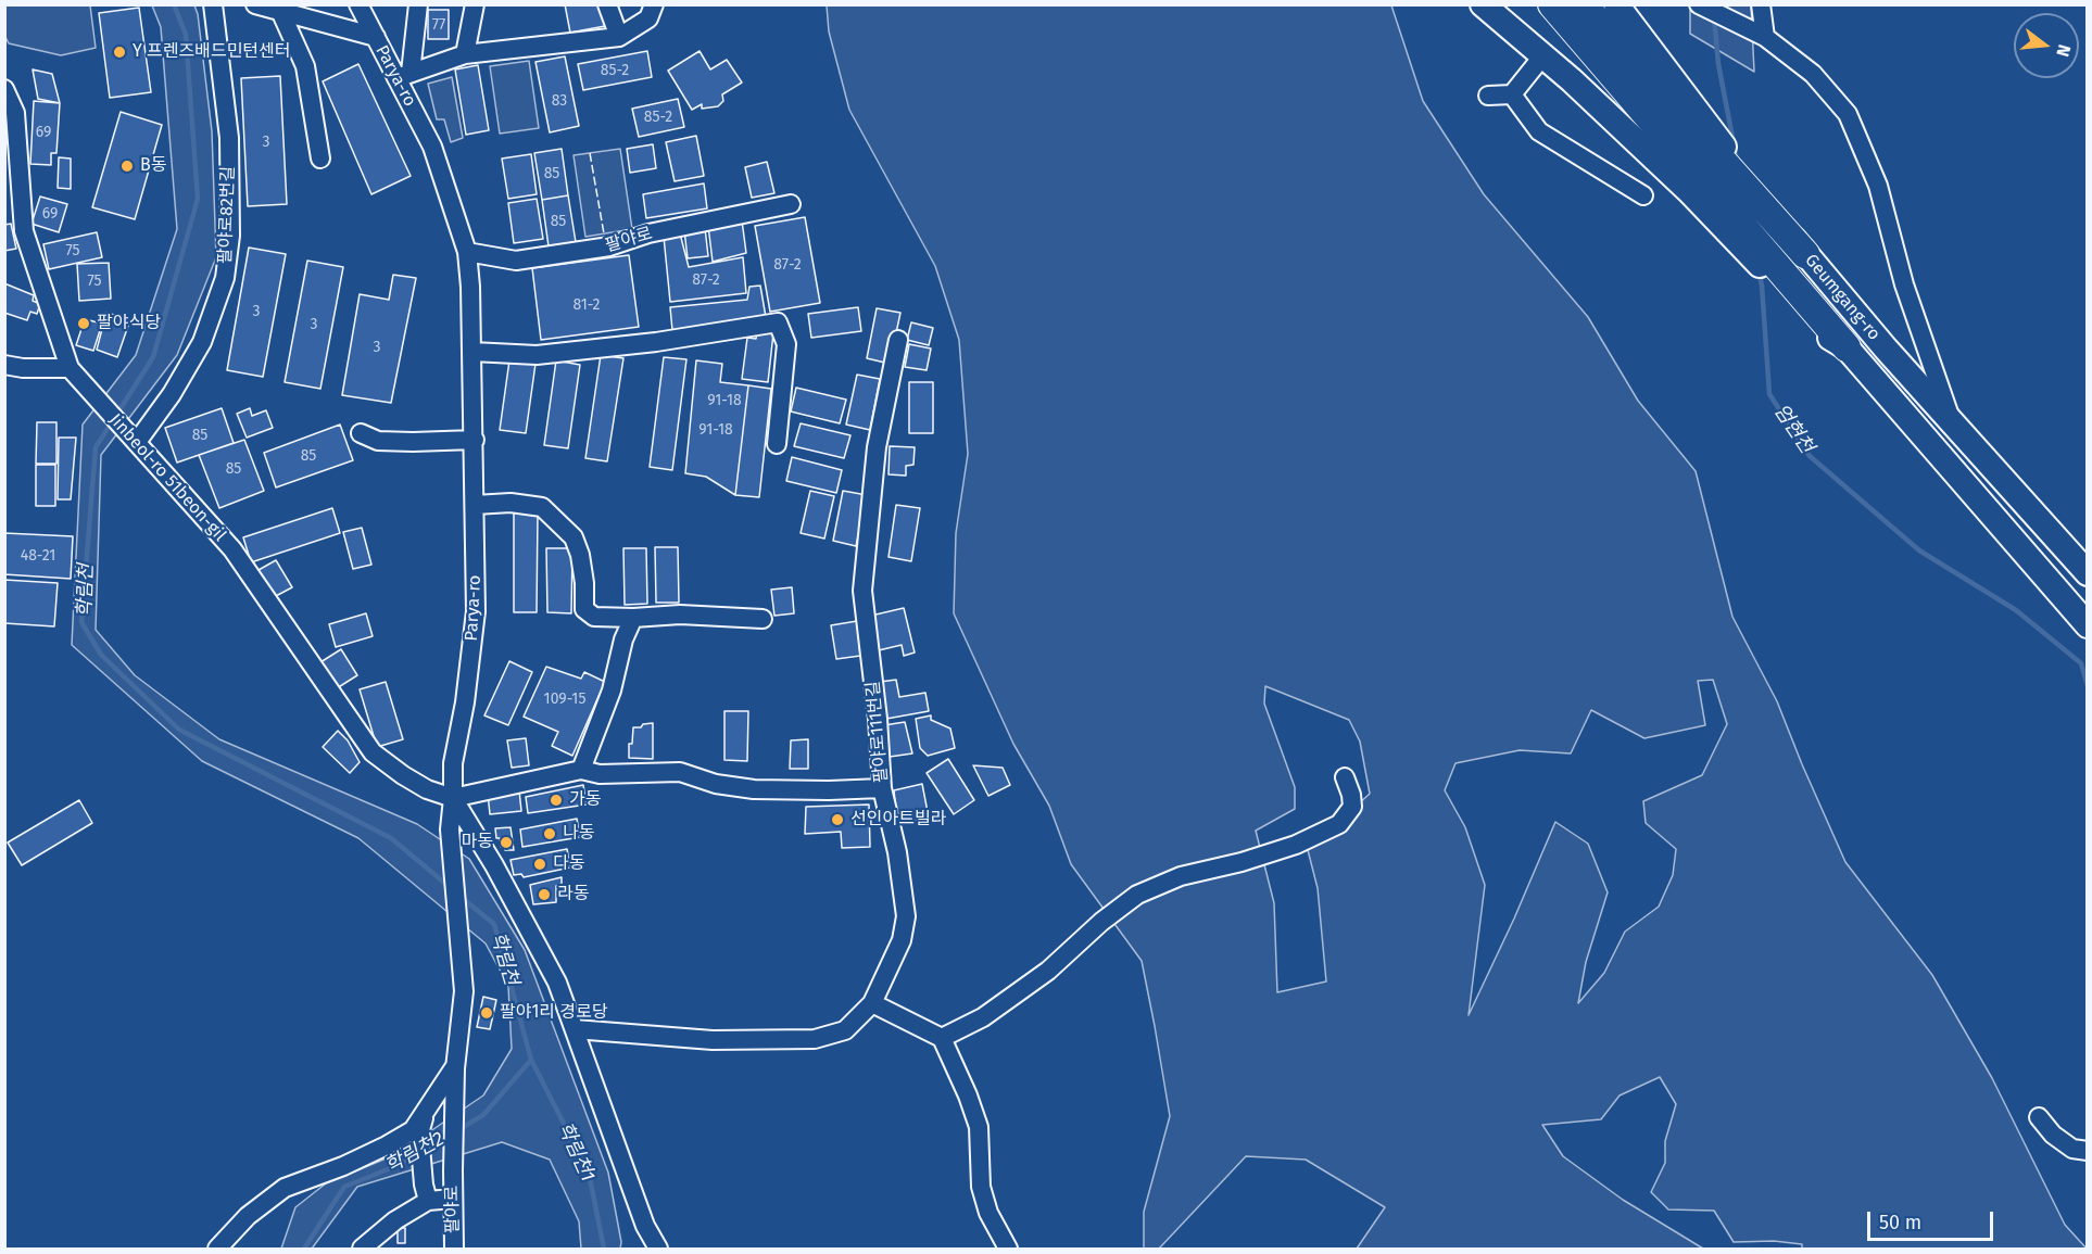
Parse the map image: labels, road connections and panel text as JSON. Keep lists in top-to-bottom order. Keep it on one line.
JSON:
{"streets":{"main road":["Geumgang-ro"],"street":["Parya-ro","팔야로82번길","팔야로","Jinbeol-ro 51beon-gil","팔야로111번길"]},"crossings":[["Parya-ro","팔야로"],["Parya-ro","Jinbeol-ro 51beon-gil"],["팔야로82번길","Jinbeol-ro 51beon-gil"]],"water":["엄현천","학림천","학림천1","학림천2"],"places":["Y 프렌즈배드민턴센터","B동","팔야식당","가동","선인아트빌라","나동","마동","다동","라동","팔야1리 경로당"],"house_numbers":["77","85-2","83","85-2","69","3","85","69","85","75","87-2","87-2","75","81-2","3","3","3","91-18","91-18","85","85","85","48-21","109-15"],"scale_bar":"50 m","north":"right"}
